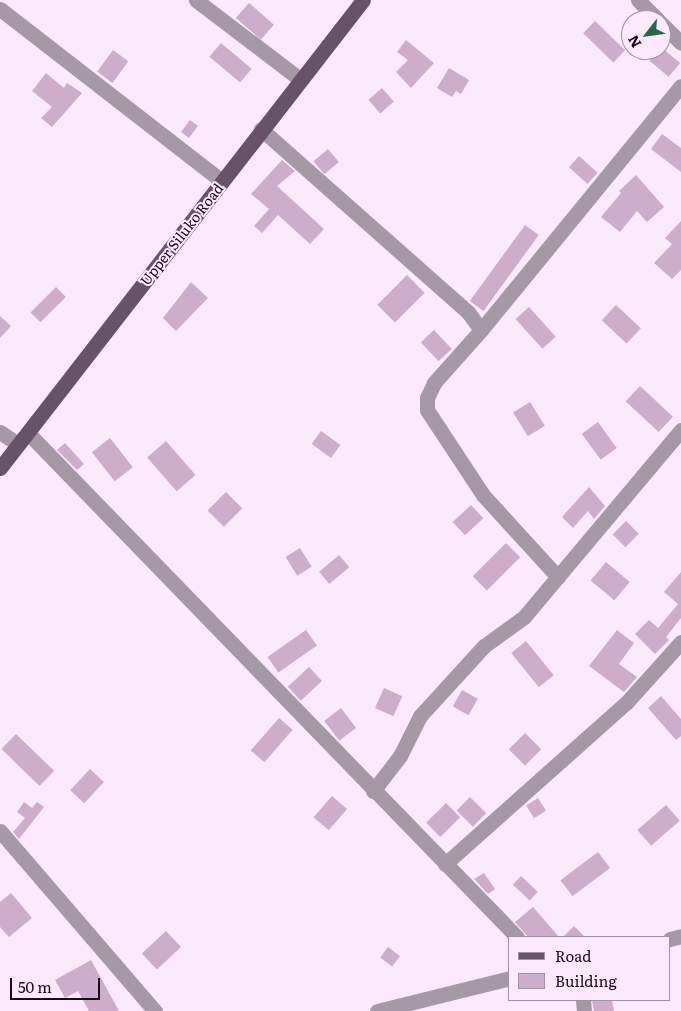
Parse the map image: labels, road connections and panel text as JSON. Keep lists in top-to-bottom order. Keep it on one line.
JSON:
{"streets":{"main road":["Upper Siluko Road"]},"legend":["Road","Building"],"scale_bar":"50 m","north":"bottom left"}
